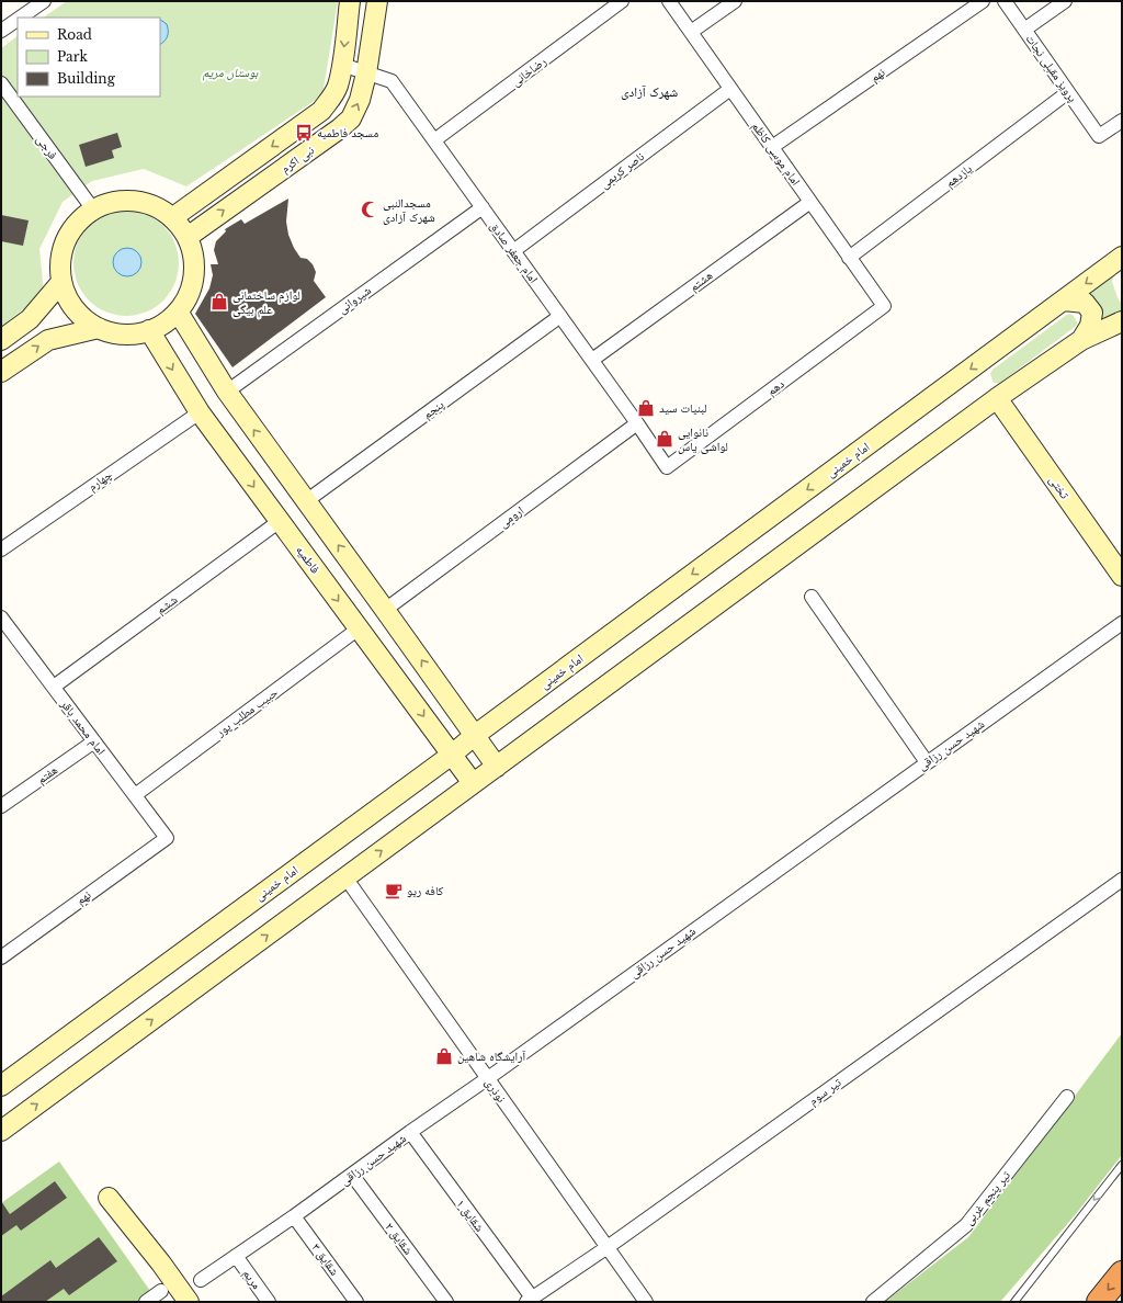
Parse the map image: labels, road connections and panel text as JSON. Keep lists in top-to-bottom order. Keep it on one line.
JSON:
{"streets":{"street":["پرویز مقبلی نجات","رضاخانی","نهم","فرجی","امام موسی کاظم","نبی اکرم","ناصر کریمی","یازدهم","امام جعفر صادق","هشتم","شیروانی","دهم","پنجم","امام خمینی","چهارم","تختی","ارومی","فاطمیه","ششم","حبیب مطلب پور","امام محمد باقر","شهید حسن رزاقی","هفتم","نوذری","تیر سوم","تیر پنجم غربی","شقایق ۱","شقایق ۲","شقایق ۳","مریم"]},"crossings":[["پرویز مقبلی نجات","یازدهم"],["رضاخانی","امام جعفر صادق"],["نهم","امام موسی کاظم"],["نهم","امام محمد باقر"],["فرجی","نبی اکرم"],["فرجی","فاطمیه"],["امام موسی کاظم","ناصر کریمی"],["امام موسی کاظم","یازدهم"],["امام موسی کاظم","هشتم"],["امام موسی کاظم","دهم"],["نبی اکرم","امام جعفر صادق"],["نبی اکرم","فاطمیه"],["ناصر کریمی","امام جعفر صادق"],["امام جعفر صادق","هشتم"],["امام جعفر صادق","شیروانی"],["امام جعفر صادق","دهم"],["امام جعفر صادق","پنجم"],["امام جعفر صادق","ارومی"],["امام خمینی","فاطمیه"],["چهارم","فاطمیه"],["فاطمیه","ششم"],["فاطمیه","حبیب مطلب پور"],["ششم","امام محمد باقر"],["حبیب مطلب پور","امام محمد باقر"],["امام محمد باقر","هفتم"],["شهید حسن رزاقی","نوذری"],["شهید حسن رزاقی","شقایق ۱"],["شهید حسن رزاقی","شقایق ۲"],["شهید حسن رزاقی","شقایق ۳"],["شهید حسن رزاقی","مریم"],["نوذری","تیر سوم"],["تیر سوم","شقایق ۱"]],"districts":["شهرک آزادی"],"parks":["بوستان مریم"],"places":{"bus stop":["مسجد فاطمیه"],"mosque":["مسجدالنبی شهرک آزادی"],"shop":["لوازم ساختمانی علم بیگی","لبنیات سید","نانوایی لواشی یاس","آرایشگاه شاهین"],"cafe":["کافه ریو"]},"legend":["Road","Park","Building"]}
